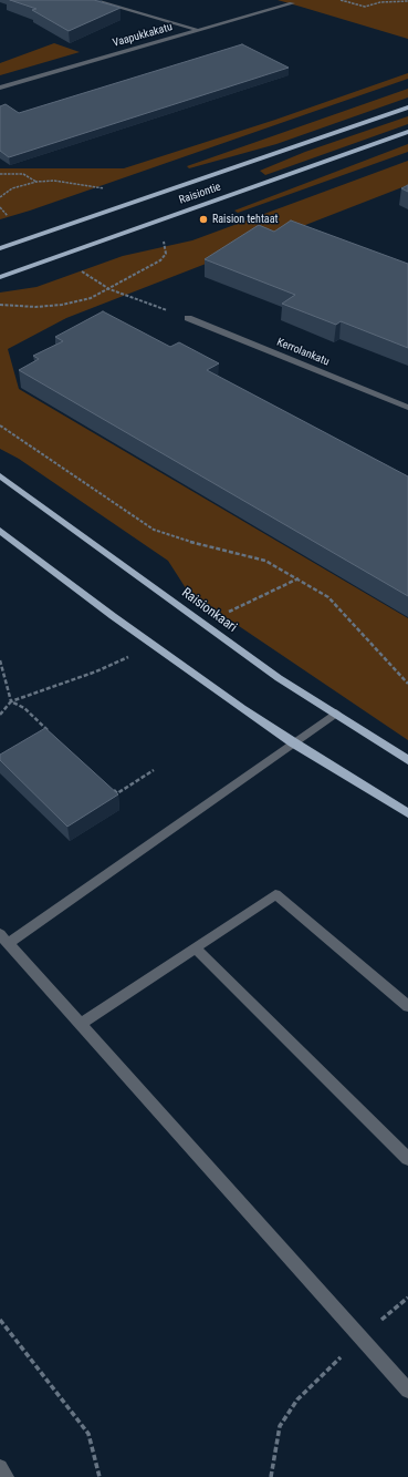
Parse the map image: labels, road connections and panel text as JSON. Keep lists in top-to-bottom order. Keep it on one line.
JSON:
{"streets":{"main road":["Raisiontie","Raisionkaari"],"street":["Vaapukkakatu","Kerrolankatu"]},"places":["Raision tehtaat"]}
